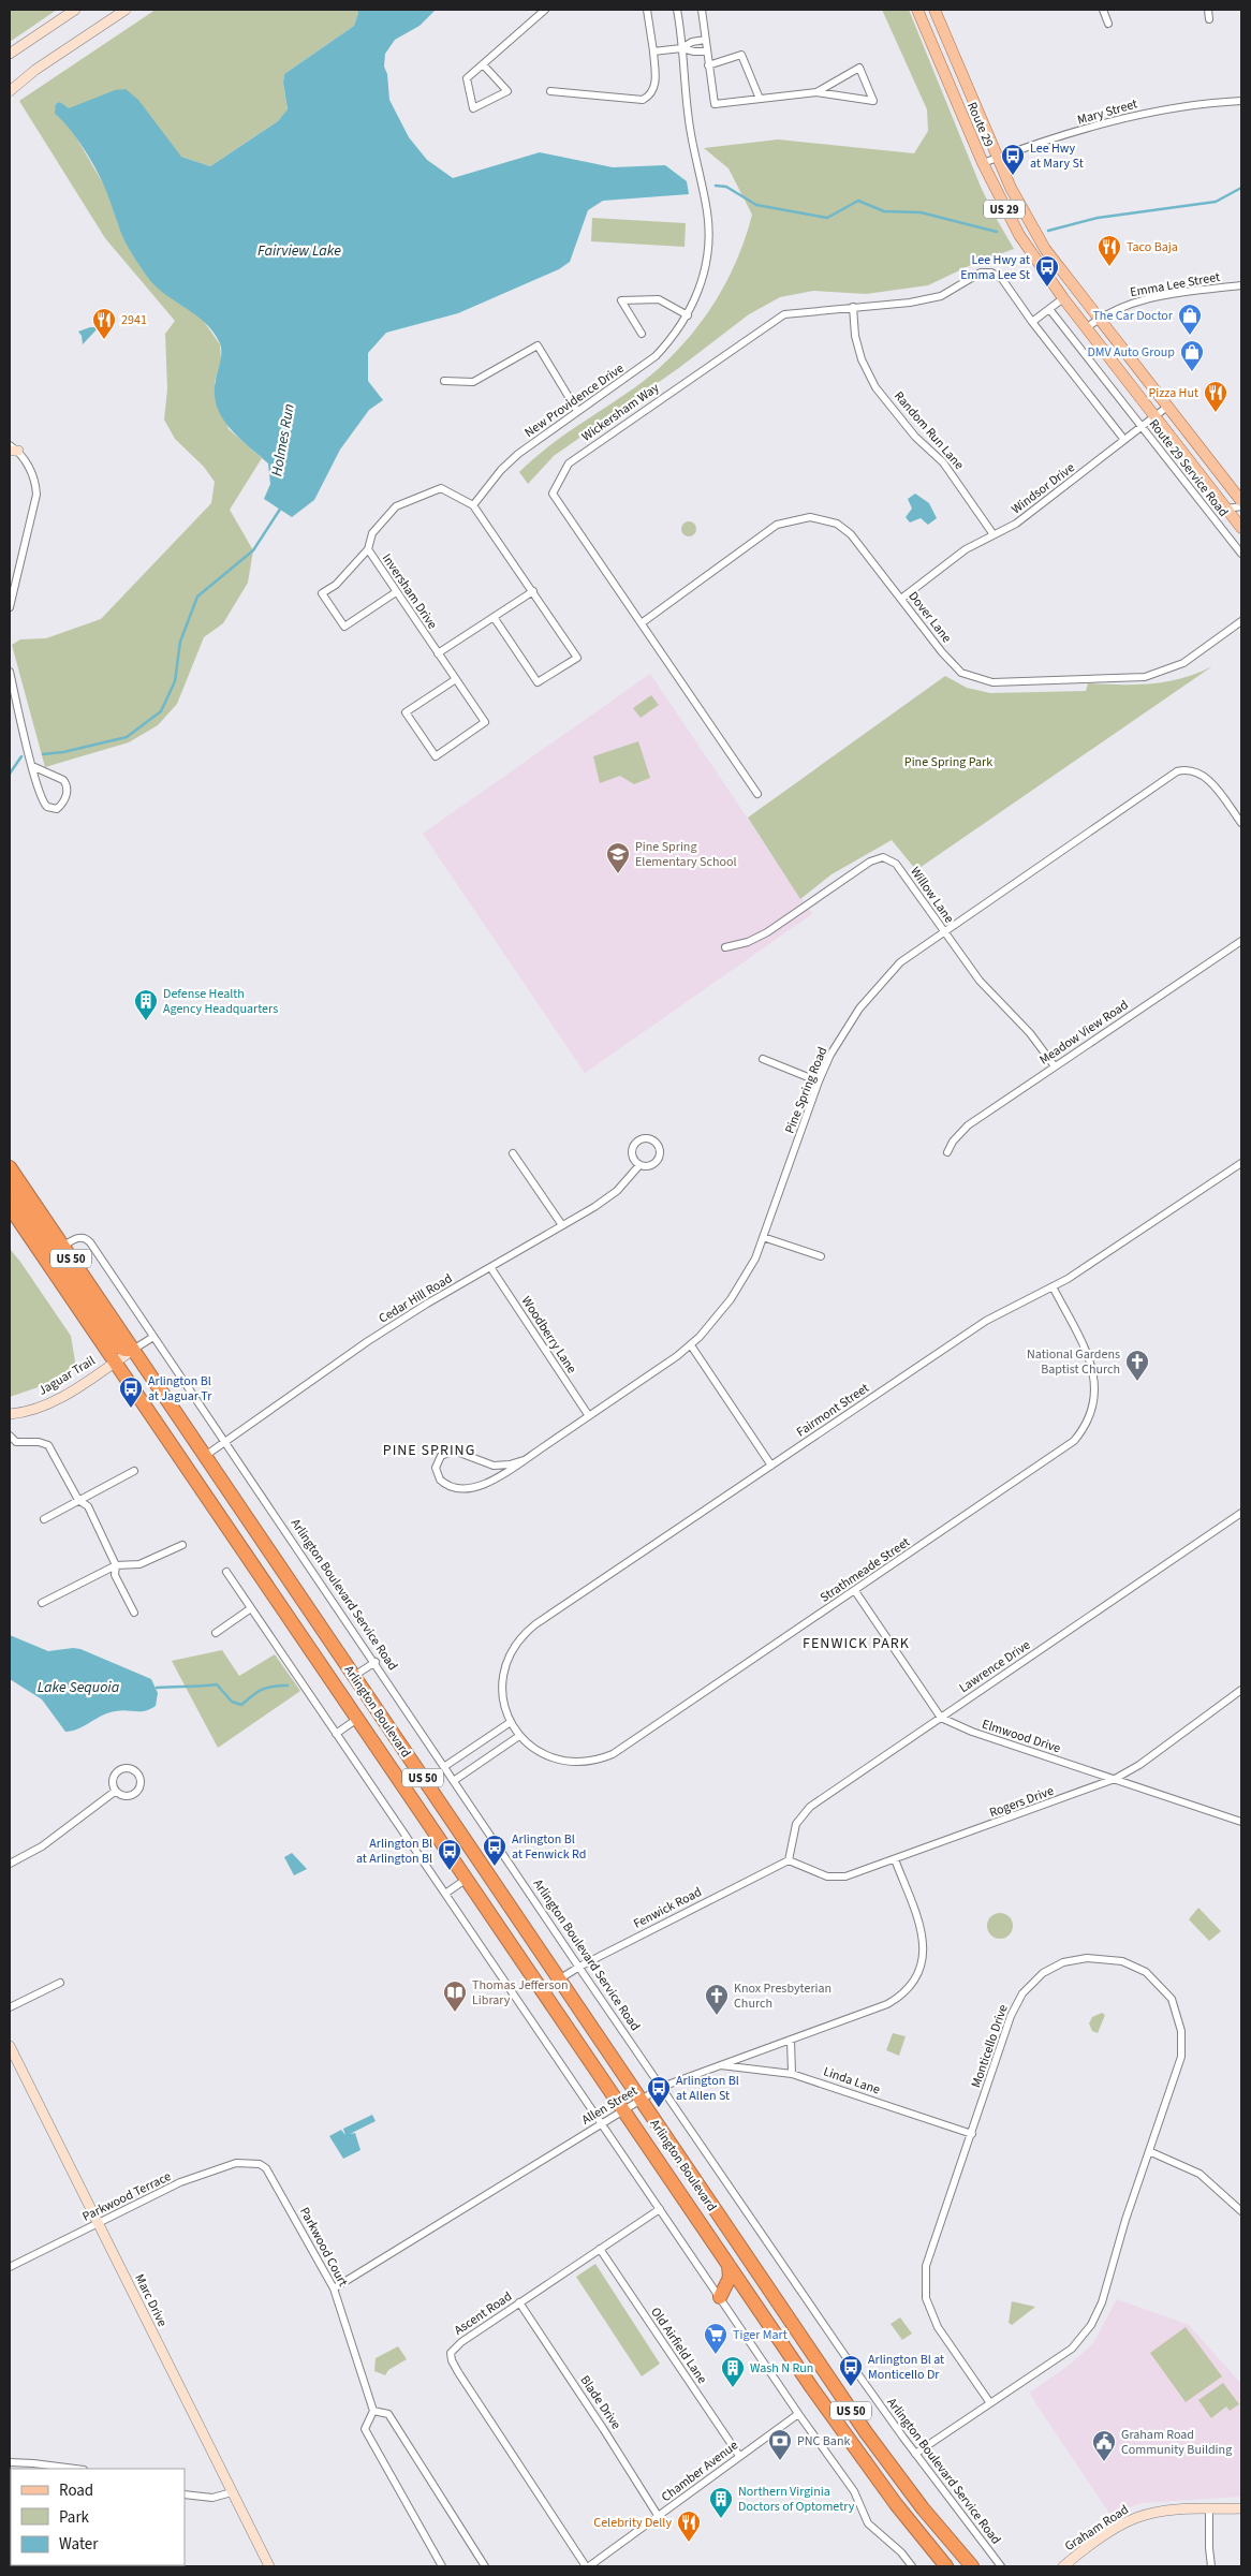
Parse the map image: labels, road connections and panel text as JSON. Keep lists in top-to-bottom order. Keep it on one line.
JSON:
{"streets":{"highway":["US 50","Arlington Boulevard"],"main road":["Route 29","US 29"],"street":["Mary Street","Emma Lee Street","New Providence Drive","Wickersham Way","Random Run Lane","Route 29 Service Road","Windsor Drive","Inversham Drive","Dover Lane","Willow Lane","Meadow View Road","Pine Spring Road","Cedar Hill Road","Woodberry Lane","Jaguar Trail","Fairmont Street","Strathmeade Street","Arlington Boulevard Service Road","Lawrence Drive","Elmwood Drive","Rogers Drive","Fenwick Road","Monticello Drive","Linda Lane","Allen Street","Parkwood Terrace","Parkwood Court","Marc Drive","Ascent Road","Old Airfield Lane","Blade Drive","Chamber Avenue","Graham Road"]},"crossings":[["Mary Street","Route 29"],["Route 29","Emma Lee Street"],["Route 29","Windsor Drive"],["New Providence Drive","Inversham Drive"],["Wickersham Way","Random Run Lane"],["Wickersham Way","Windsor Drive"],["Wickersham Way","Dover Lane"],["Random Run Lane","Windsor Drive"],["Route 29 Service Road","Windsor Drive"],["Windsor Drive","Dover Lane"],["Willow Lane","Meadow View Road"],["Willow Lane","Pine Spring Road"],["Pine Spring Road","Woodberry Lane"],["Cedar Hill Road","Woodberry Lane"],["Cedar Hill Road","Arlington Boulevard Service Road"],["Cedar Hill Road","Arlington Boulevard"],["Jaguar Trail","Arlington Boulevard"],["Fairmont Street","Strathmeade Street"],["Arlington Boulevard Service Road","Arlington Boulevard"],["Arlington Boulevard Service Road","Fenwick Road"],["Arlington Boulevard Service Road","Monticello Drive"],["Arlington Boulevard Service Road","Allen Street"],["Lawrence Drive","Elmwood Drive"],["Lawrence Drive","Rogers Drive"],["Lawrence Drive","Fenwick Road"],["Arlington Boulevard","Fenwick Road"],["Arlington Boulevard","Allen Street"],["Elmwood Drive","Rogers Drive"],["Rogers Drive","Fenwick Road"],["Rogers Drive","Allen Street"],["Monticello Drive","Linda Lane"],["Linda Lane","Allen Street"],["Allen Street","Parkwood Court"],["Parkwood Terrace","Parkwood Court"],["Parkwood Terrace","Marc Drive"],["Ascent Road","Old Airfield Lane"],["Ascent Road","Blade Drive"],["Ascent Road","Chamber Avenue"],["Old Airfield Lane","Chamber Avenue"],["Blade Drive","Chamber Avenue"]],"districts":["PINE SPRING","FENWICK PARK"],"water":["Fairview Lake","Holmes Run","Lake Sequoia"],"parks":["Pine Spring Park"],"places":{"bus stop":["Lee Hwy at Mary St","Lee Hwy at Emma Lee St","Arlington Bl at Jaguar Tr","Arlington Bl at Fenwick Rd","Arlington Bl at Arlington Bl","Arlington Bl at Allen St","Arlington Bl at Monticello Dr"],"restaurant":["Taco Baja","2941","Pizza Hut","Celebrity Delly"],"shop":["The Car Doctor","DMV Auto Group"],"school or university":["Pine Spring Elementary School"],"building":["Defense Health Agency Headquarters","Wash N Run","Northern Virginia Doctors of Optometry"],"church":["National Gardens Baptist Church","Knox Presbyterian Church"],"library":["Thomas Jefferson Library"],"supermarket":["Tiger Mart"],"bank":["PNC Bank"],"public building":["Graham Road Community Building"]},"legend":["Road","Park","Water"]}
